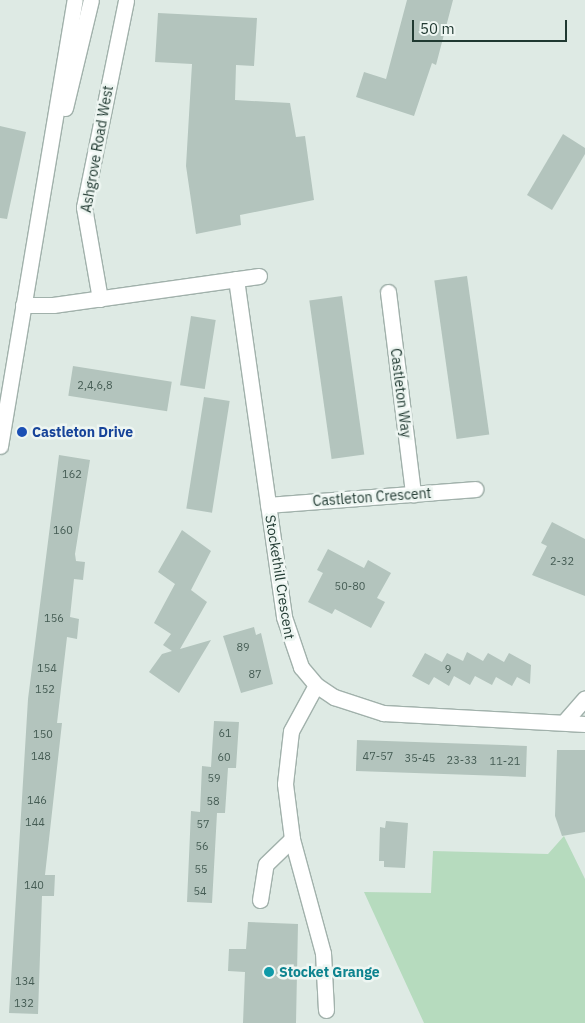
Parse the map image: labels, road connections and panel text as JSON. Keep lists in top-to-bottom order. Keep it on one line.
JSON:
{"streets":{"street":["Ashgrove Road West","Castleton Way","Castleton Crescent","Stockethill Crescent"]},"crossings":[["Castleton Way","Castleton Crescent"],["Castleton Crescent","Stockethill Crescent"]],"places":["Castleton Drive","Stocket Grange"],"house_numbers":["2,4,6,8","162","160","2-32","50-80","156","89","154","9","87","152","61","150","148","47-57","60","35-45","23-33","11-21","59","146","58","144","57","56","55","140","54","134","132"],"scale_bar":"50 m"}
